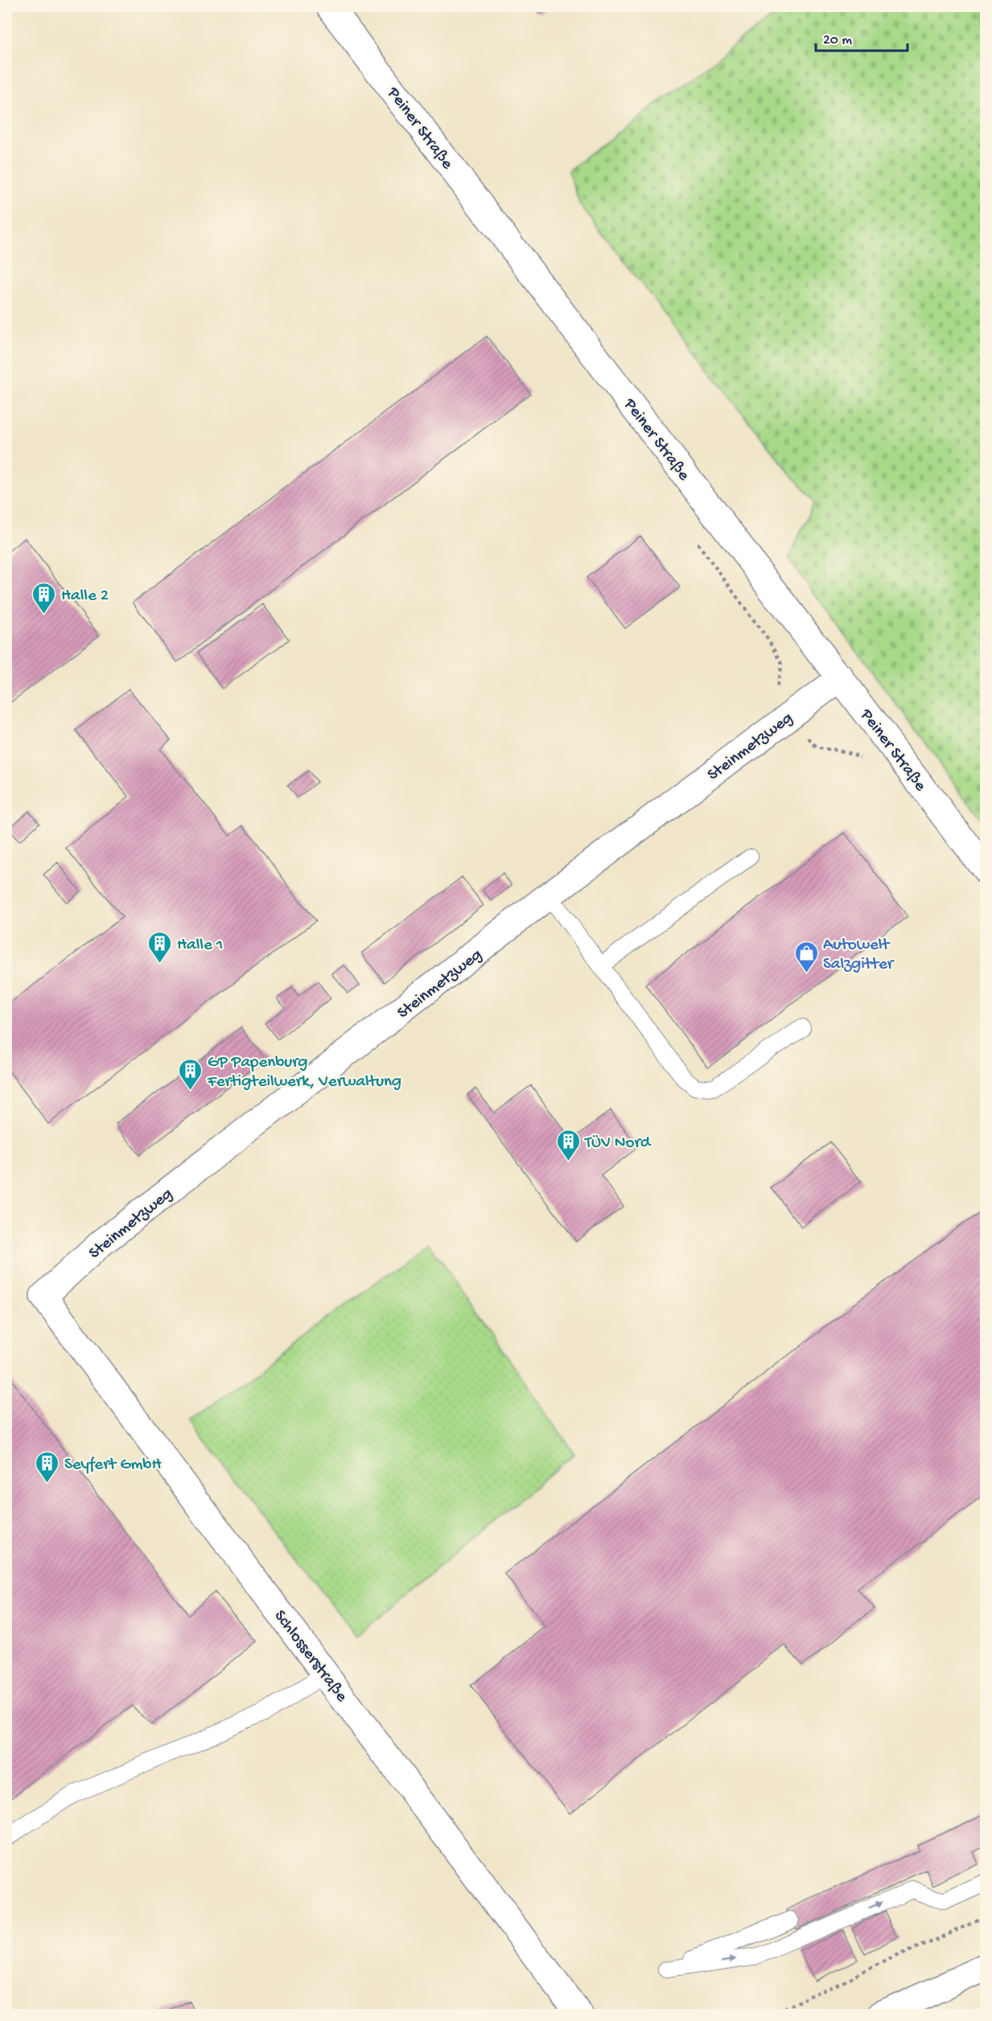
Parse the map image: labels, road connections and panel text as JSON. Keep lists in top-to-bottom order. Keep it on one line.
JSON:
{"streets":{"street":["Peiner Straße","Steinmetzweg","Schlosserstraße"]},"crossings":[["Peiner Straße","Steinmetzweg"],["Steinmetzweg","Schlosserstraße"]],"places":{"building":["Halle 2","Halle 1","GP Papenburg Fertigteilwerk, Verwaltung","TÜV Nord","Seyfert GmbH"],"shop":["Autowelt Salzgitter"]},"scale_bar":"20 m"}
